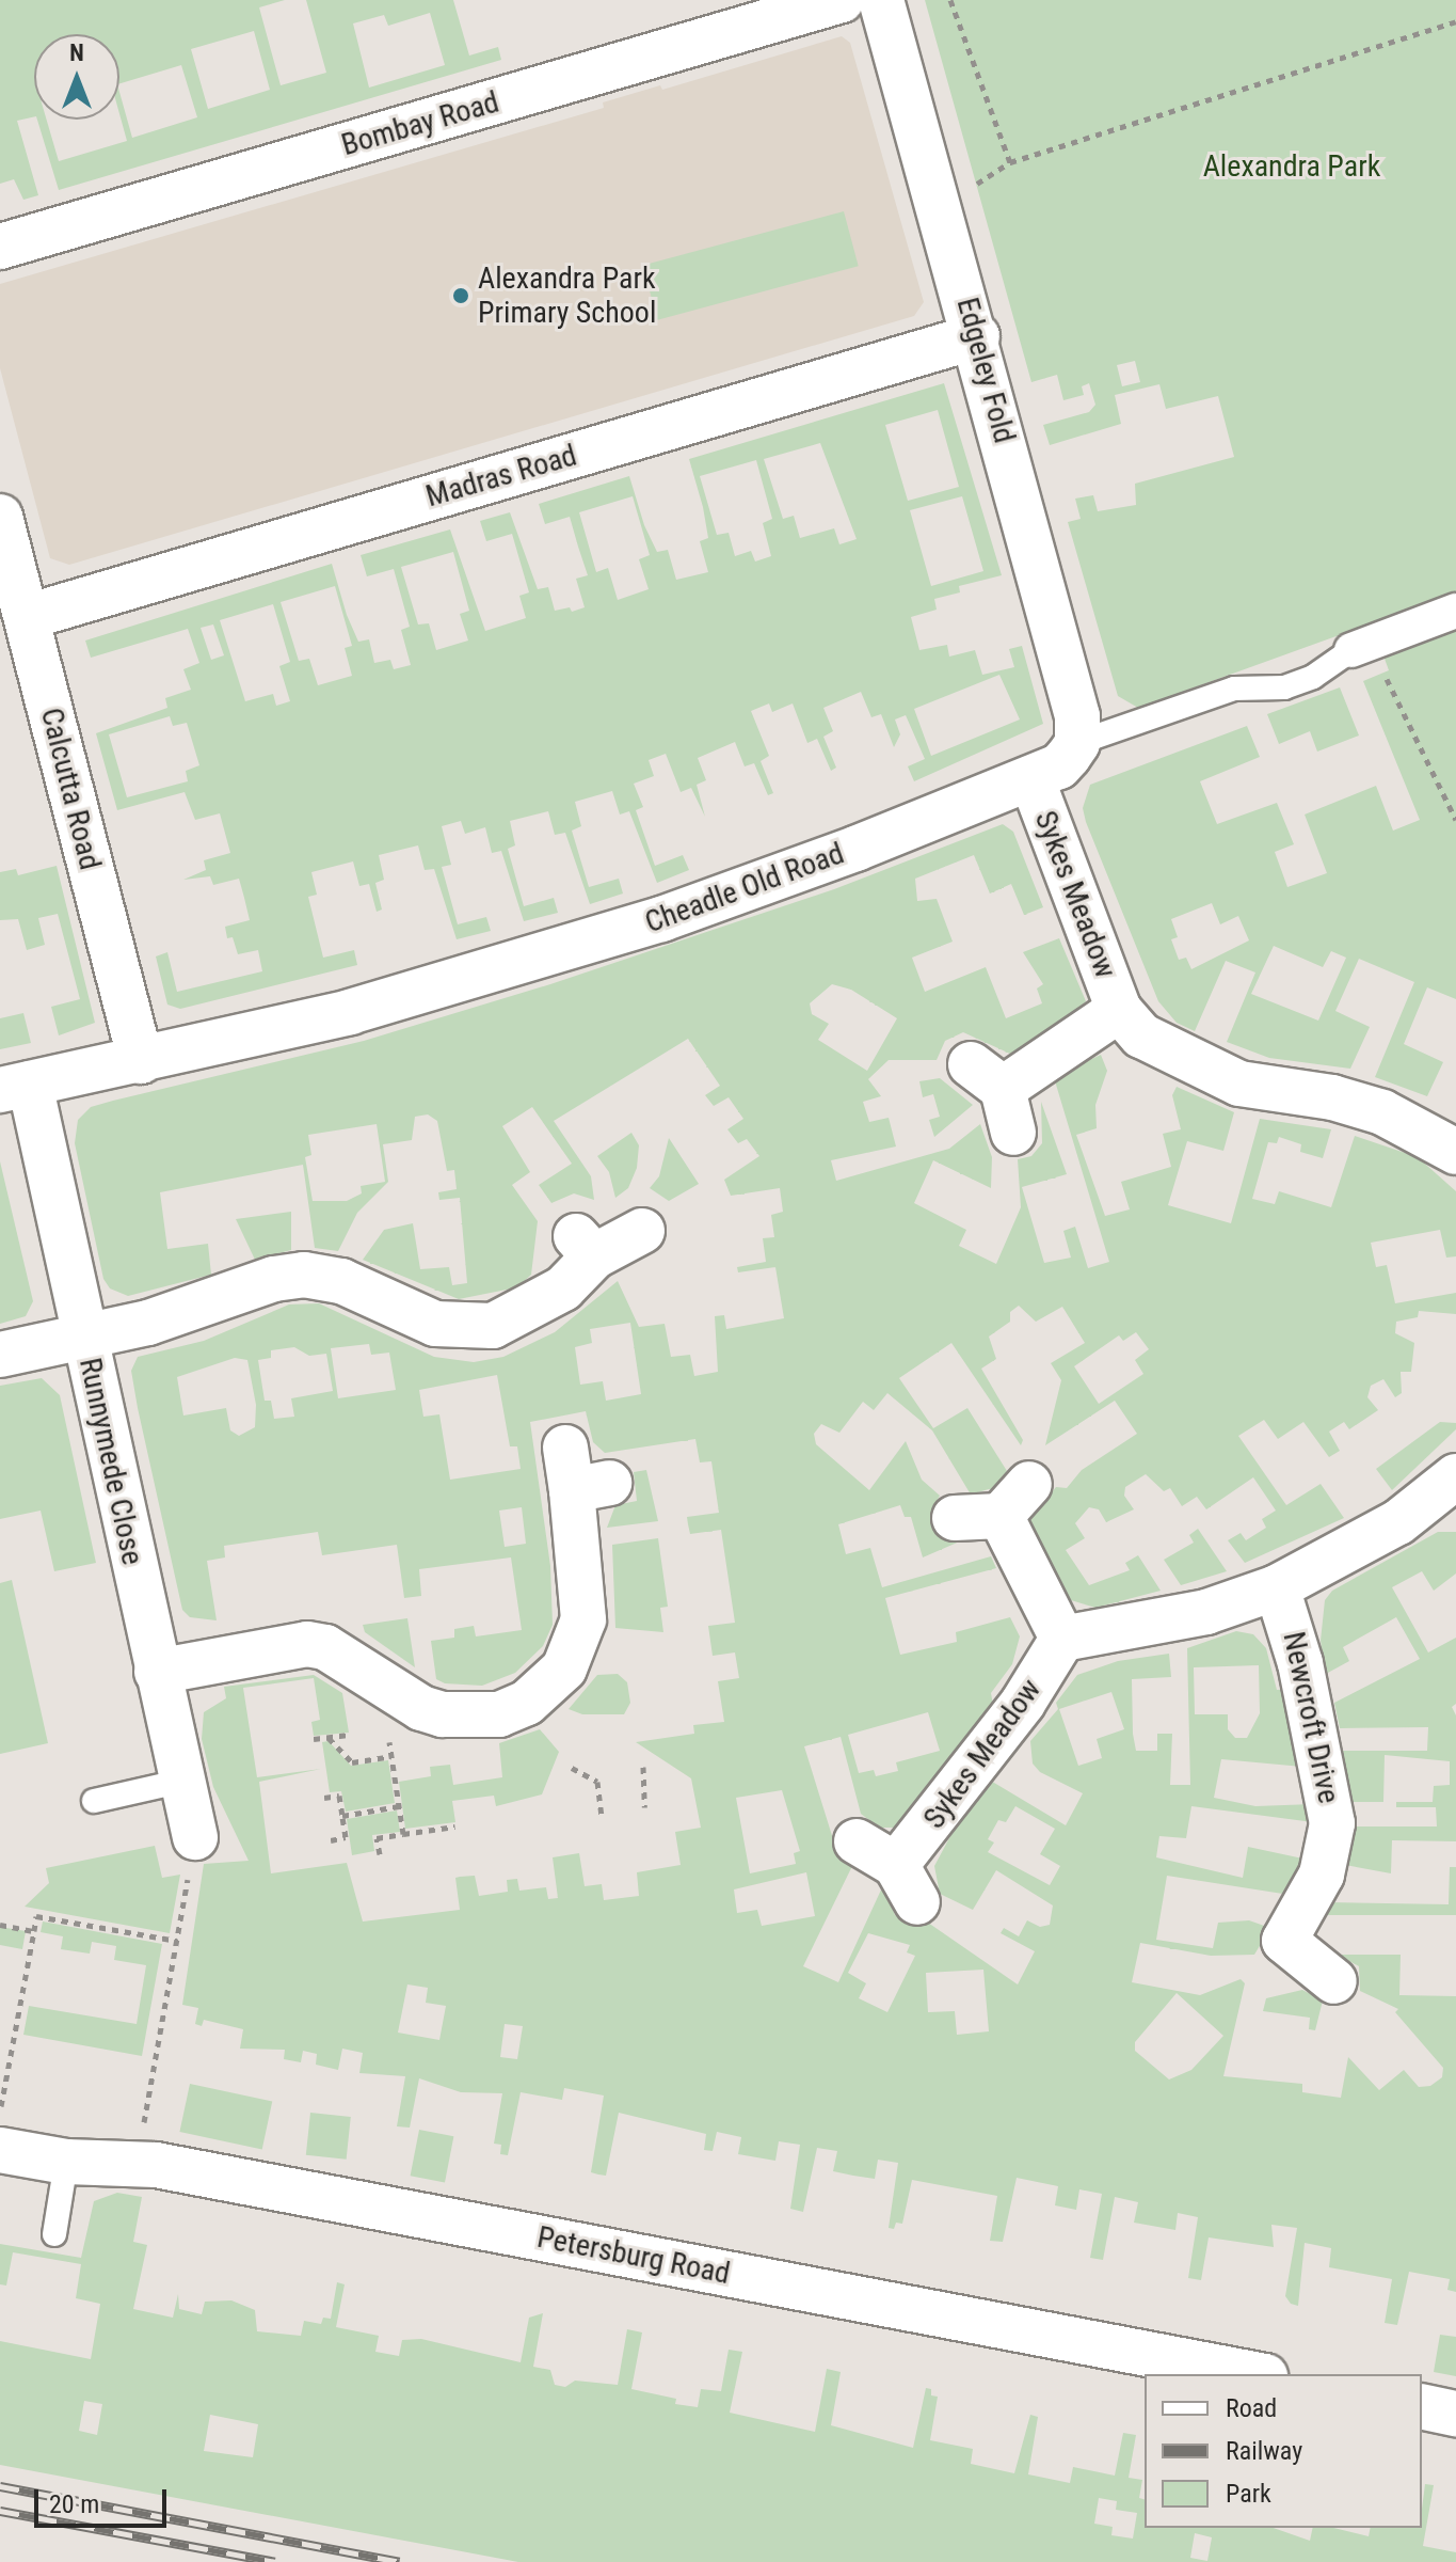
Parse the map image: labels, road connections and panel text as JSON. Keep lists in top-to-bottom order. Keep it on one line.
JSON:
{"streets":{"street":["Bombay Road","Edgeley Fold","Madras Road","Calcutta Road","Cheadle Old Road","Sykes Meadow","Runnymede Close","Newcroft Drive","Petersburg Road"]},"crossings":[["Edgeley Fold","Madras Road"],["Edgeley Fold","Cheadle Old Road"],["Madras Road","Calcutta Road"],["Calcutta Road","Cheadle Old Road"],["Cheadle Old Road","Sykes Meadow"],["Cheadle Old Road","Runnymede Close"]],"parks":["Alexandra Park"],"places":["Alexandra Park Primary School"],"legend":["Road","Railway","Park"],"scale_bar":"20 m","north":"top"}
